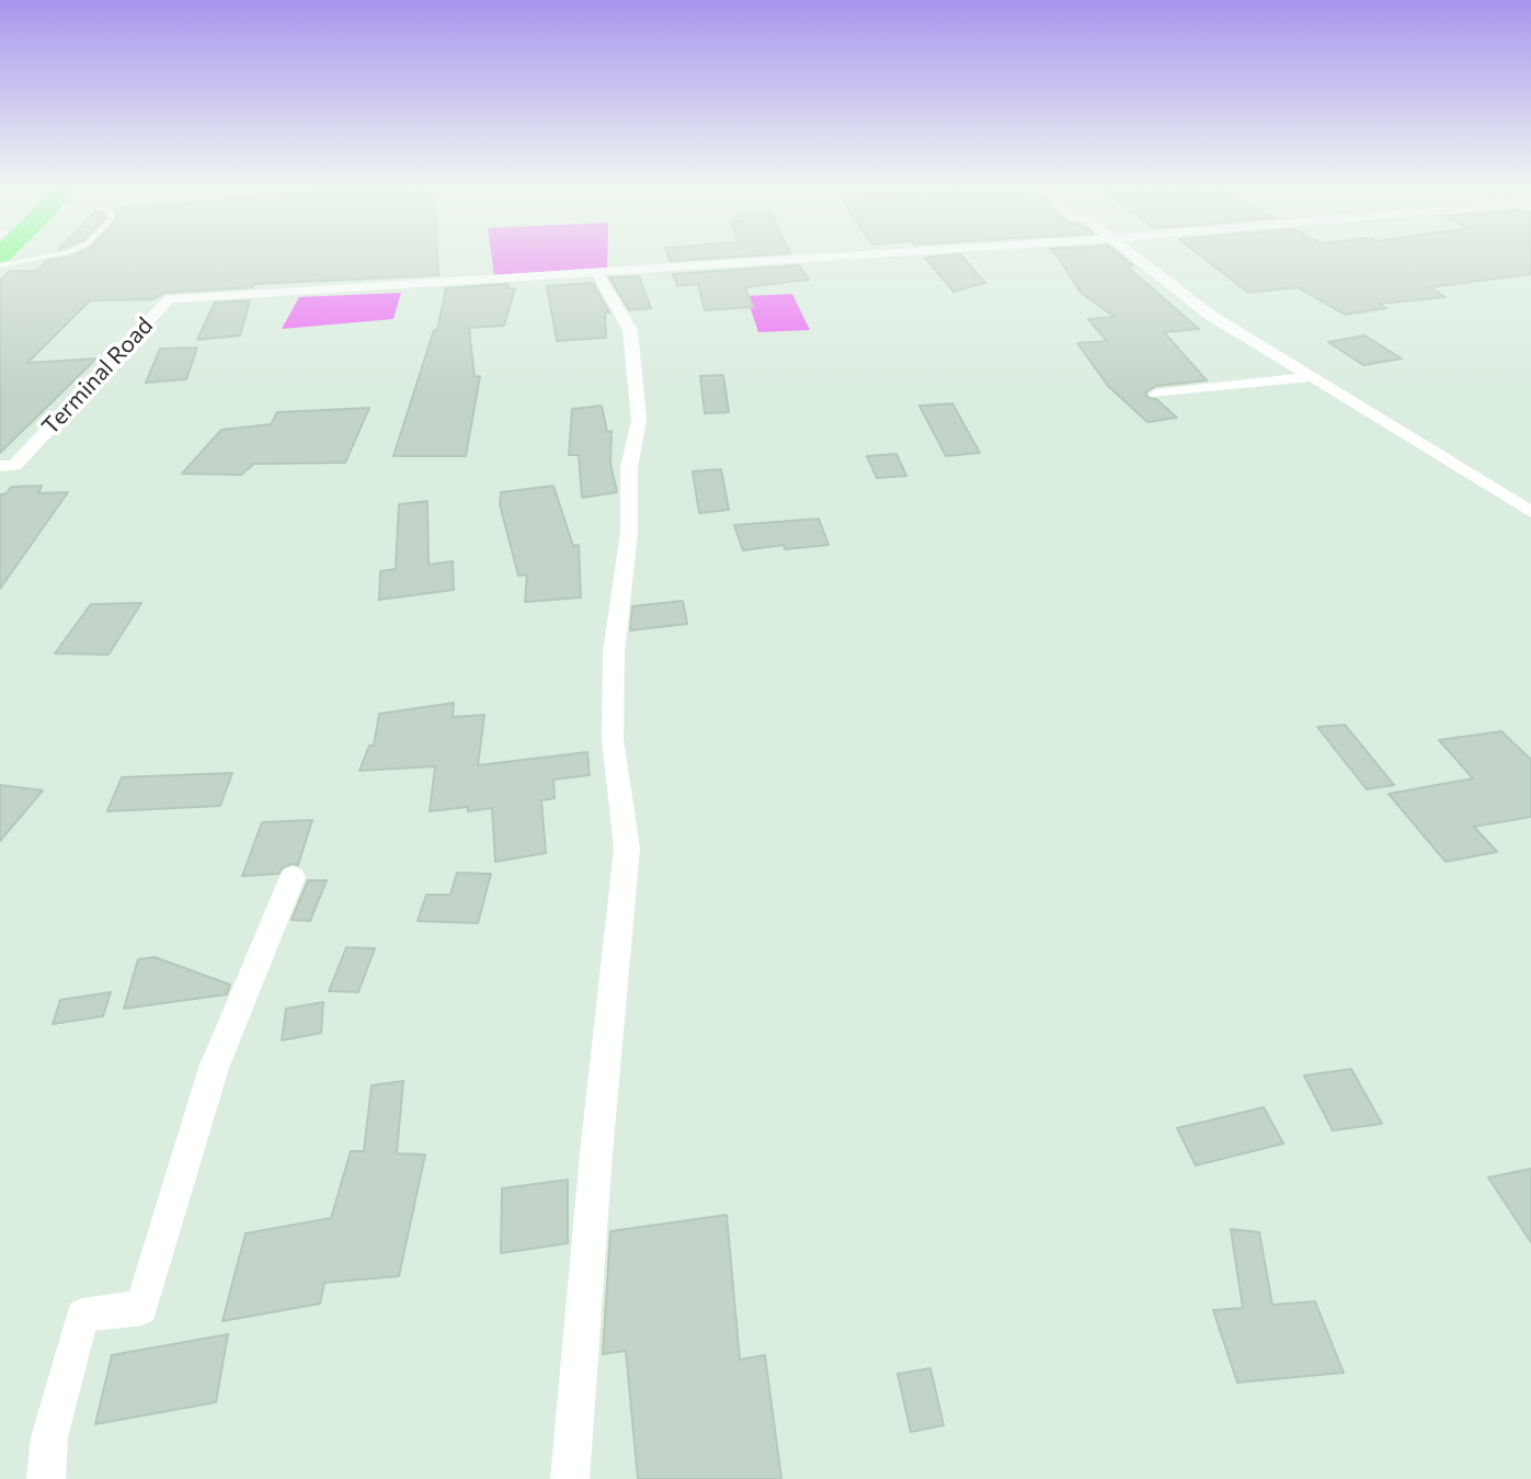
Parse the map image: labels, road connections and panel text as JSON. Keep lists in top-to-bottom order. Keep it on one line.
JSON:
{"streets":{"street":["Terminal Road"]}}
